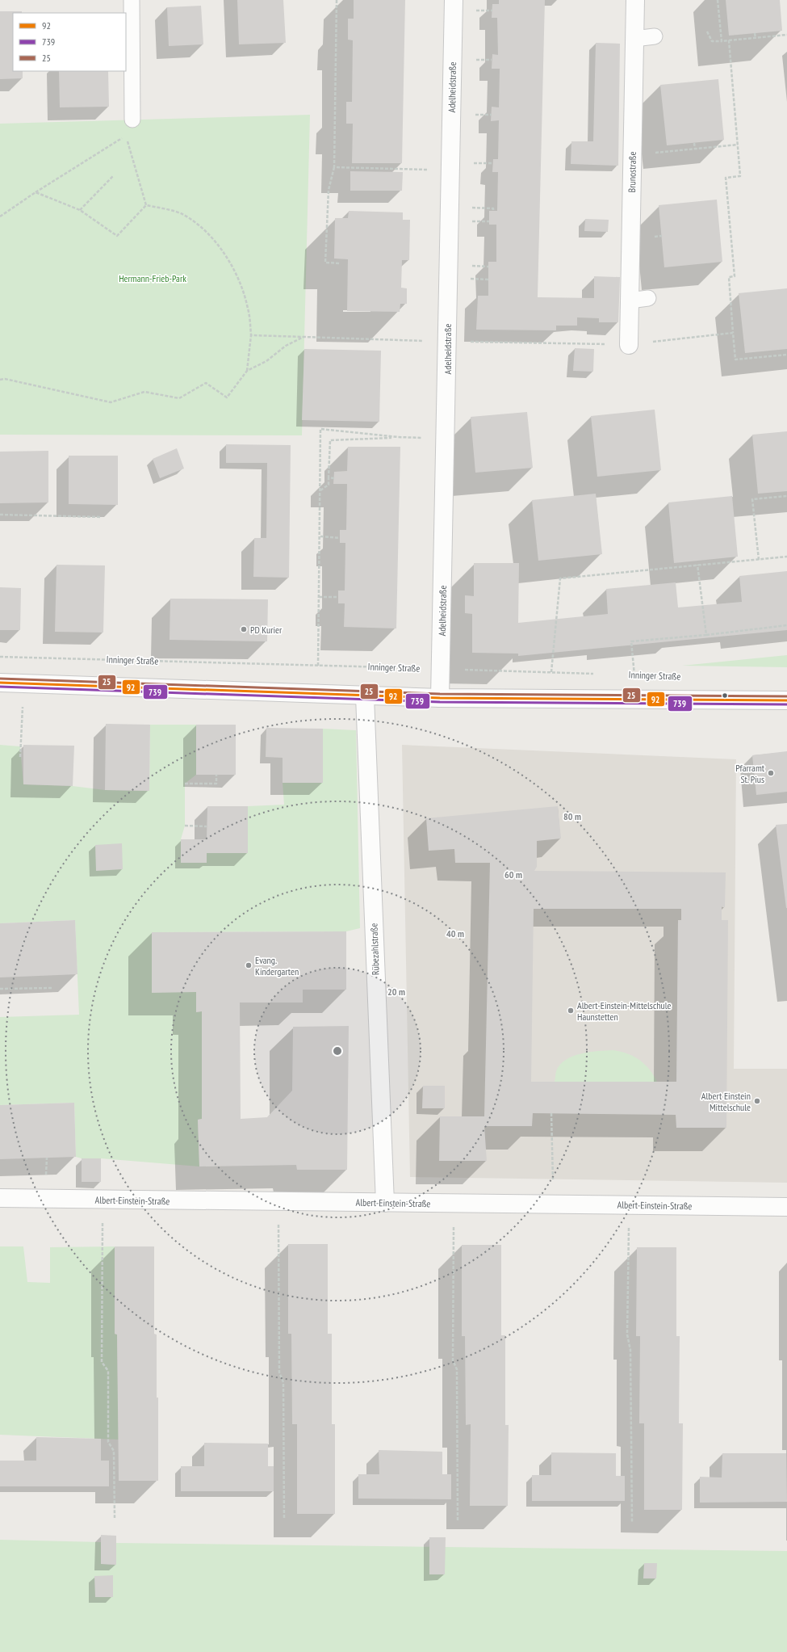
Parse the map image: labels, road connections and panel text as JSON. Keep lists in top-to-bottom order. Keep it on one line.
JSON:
{"streets":{"street":["Adelheidstraße","Brunostraße","Rübezahlstraße","Albert-Einstein-Straße"],"path":["Inninger Straße"]},"crossings":[["Adelheidstraße","Inninger Straße"],["Rübezahlstraße","Albert-Einstein-Straße"]],"parks":["Hermann-Frieb-Park"],"places":["PD Kurier","Pfarramt St. Pius","Evang. Kindergarten","Albert-Einstein-Mittelschule Haunstetten","Albert Einstein Mittelschule"],"lines":["transit line 25","transit line 92","transit line 739"],"legend":["92","739","25"],"rings":["80 m","60 m","40 m","20 m"]}
